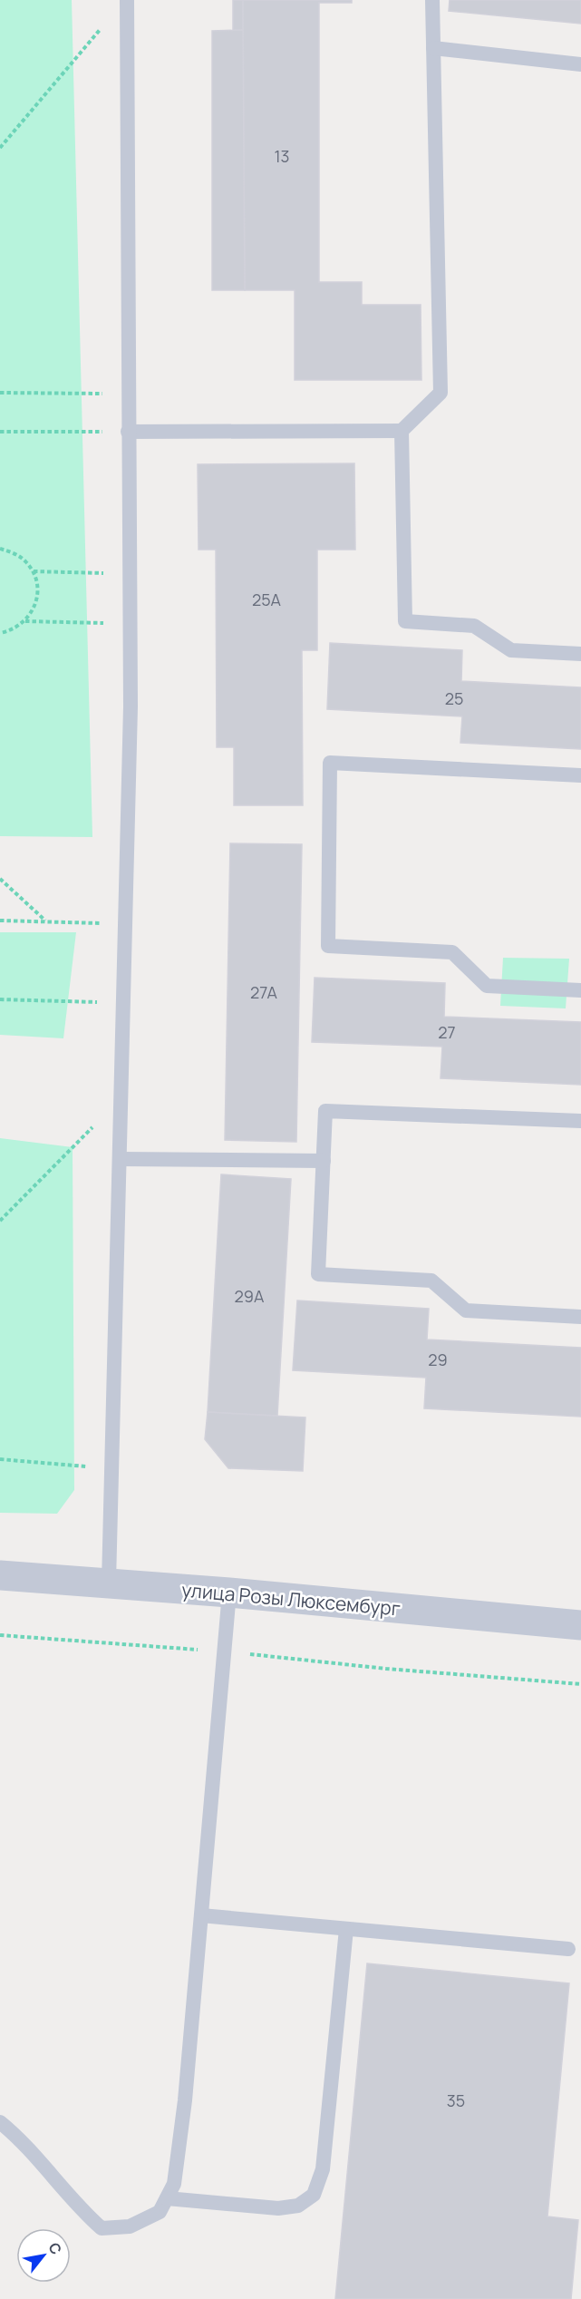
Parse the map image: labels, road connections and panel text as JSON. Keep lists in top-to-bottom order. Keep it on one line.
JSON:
{"streets":{"street":["улица Розы Люксембург"]},"house_numbers":["13","25А","25","27А","27","29А","29","35"],"north":"top right"}
